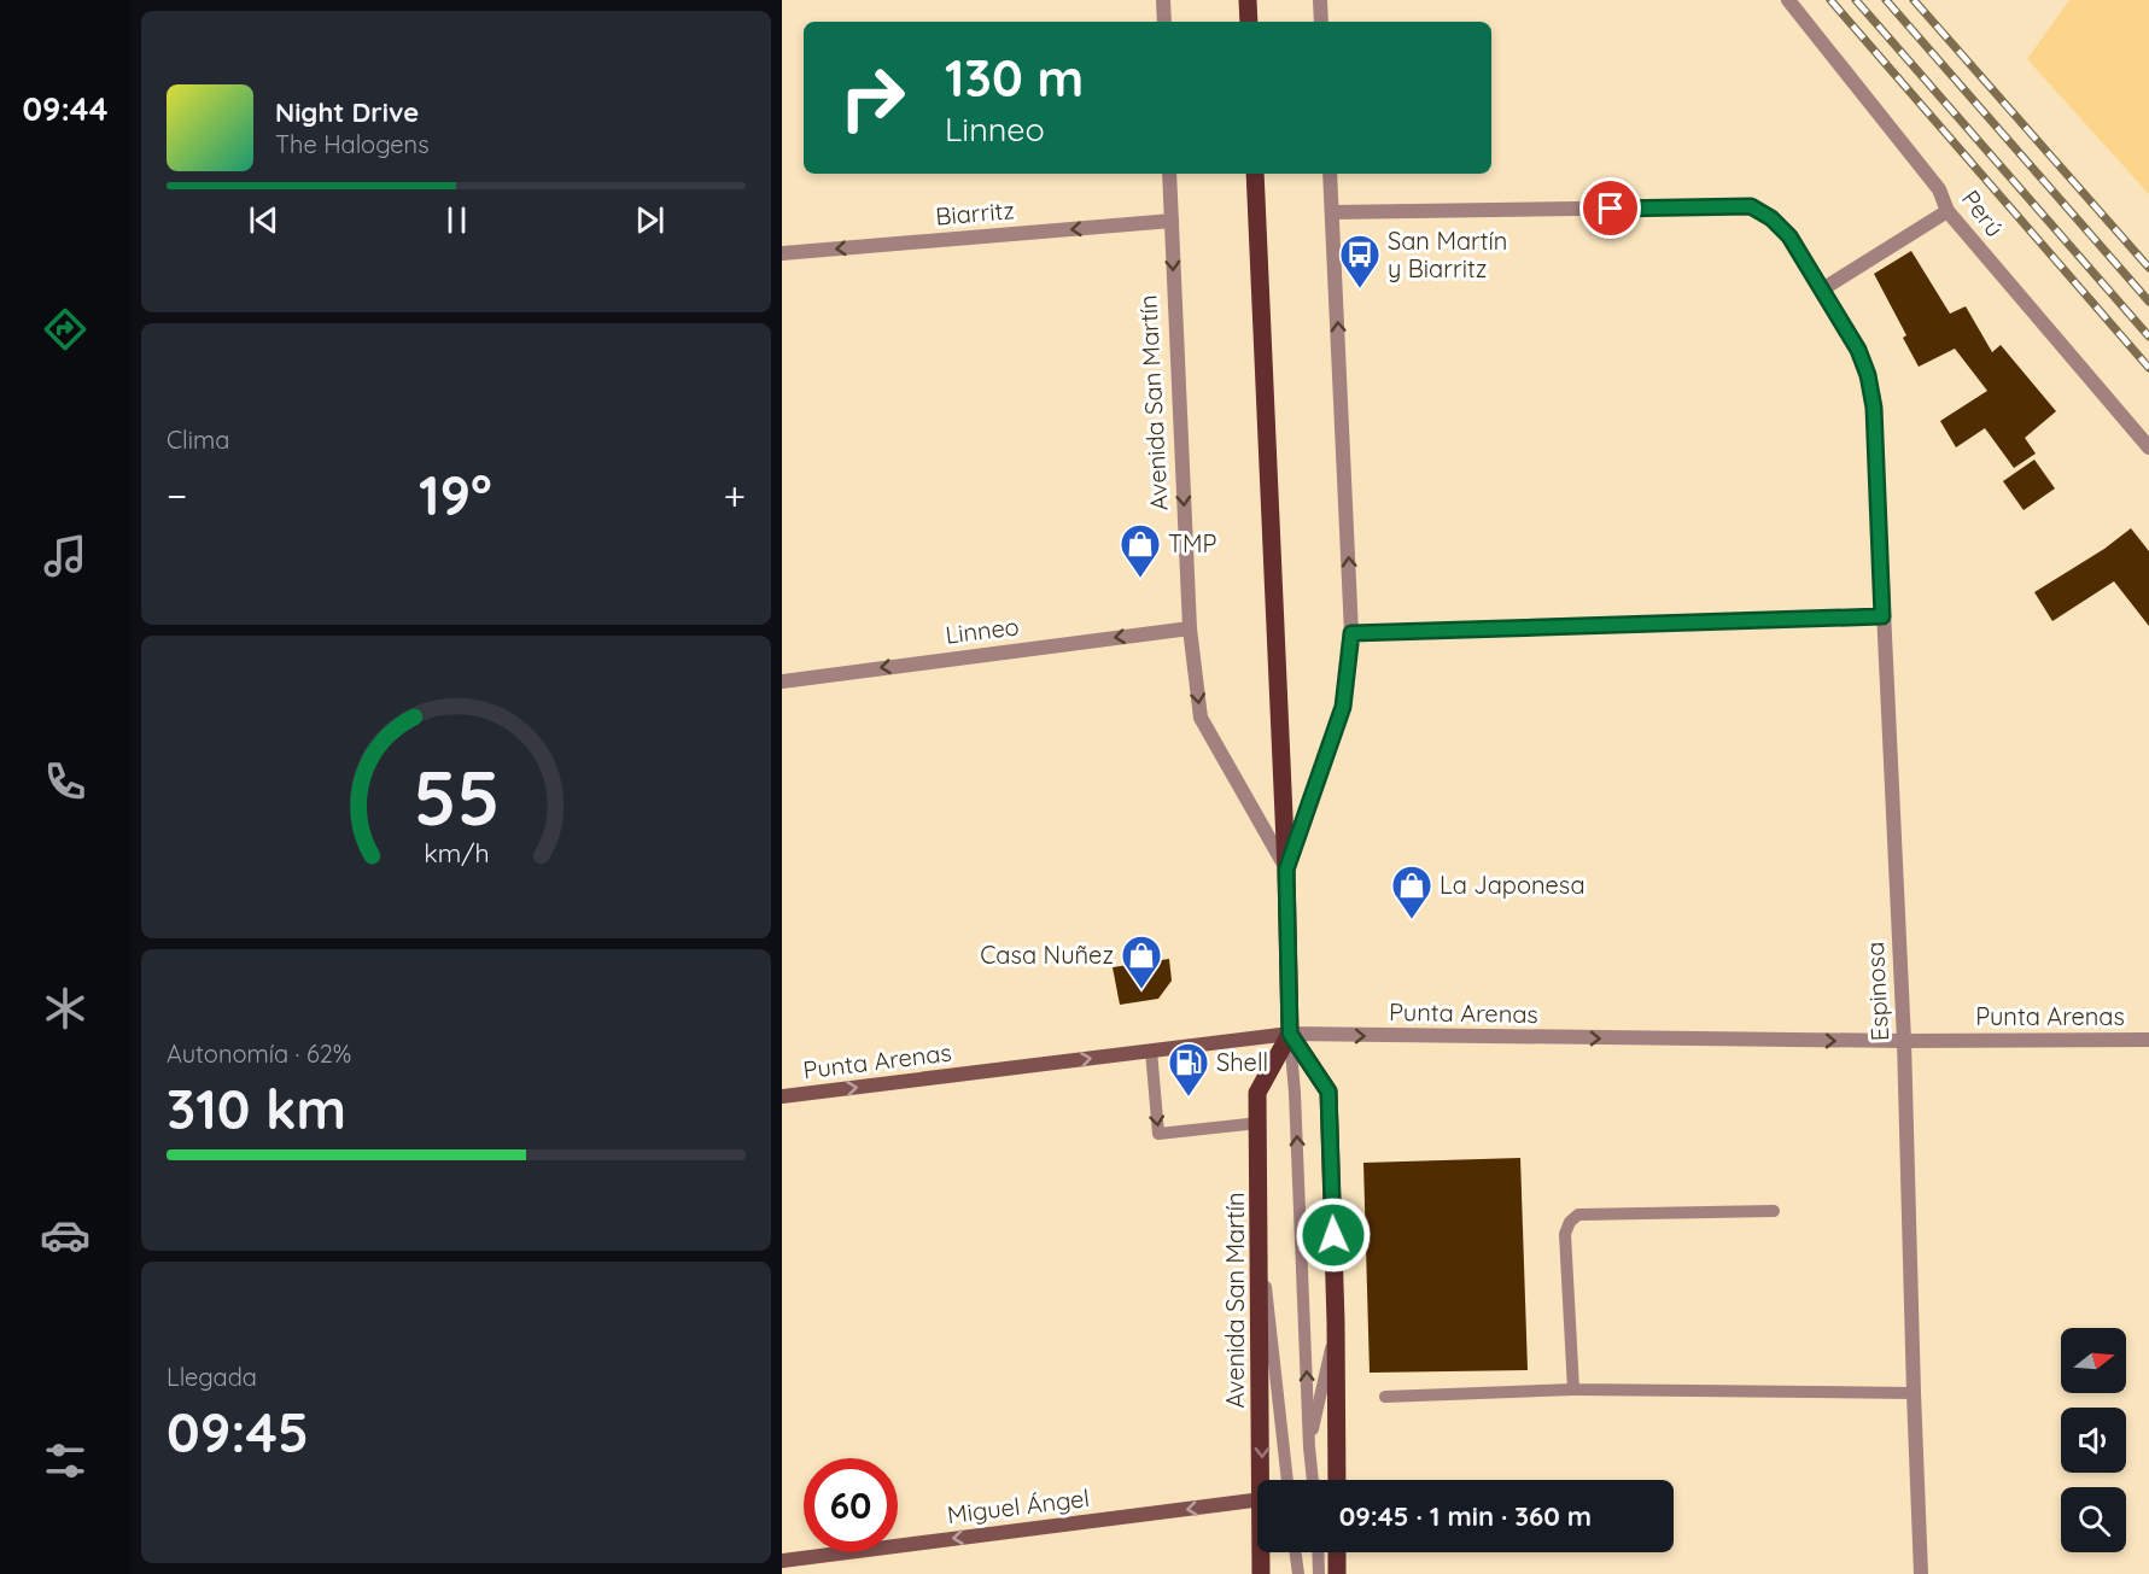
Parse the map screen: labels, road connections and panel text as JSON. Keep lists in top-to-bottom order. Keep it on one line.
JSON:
{"streets":{"main road":["Avenida San Martín"],"street":["Biarritz","Perú","Linneo","Espinosa","Punta Arenas","Miguel Ángel"]},"crossings":[["Biarritz","Avenida San Martín"],["Avenida San Martín","Linneo"],["Avenida San Martín","Punta Arenas"],["Espinosa","Punta Arenas"]],"one_way":["Biarritz","Linneo","Punta Arenas","Miguel Ángel"],"places":{"bus stop":["San Martín y Biarritz"],"shop":["TMP","La Japonesa","Casa Nuñez"],"fuel station":["Shell"]},"north":"right","page":{"tabs":"09:44","turn":["130 m","Linneo"],"song":["Night Drive","The Halogens"],"tile":["Clima",["Autonomía · 62%","310 km"],["Llegada","09:45"]],"heat":["−","19°","+"],"limit":"60","trip":"09:45 · 1 min · 360 m","gauge":["55","km/h"]}}
